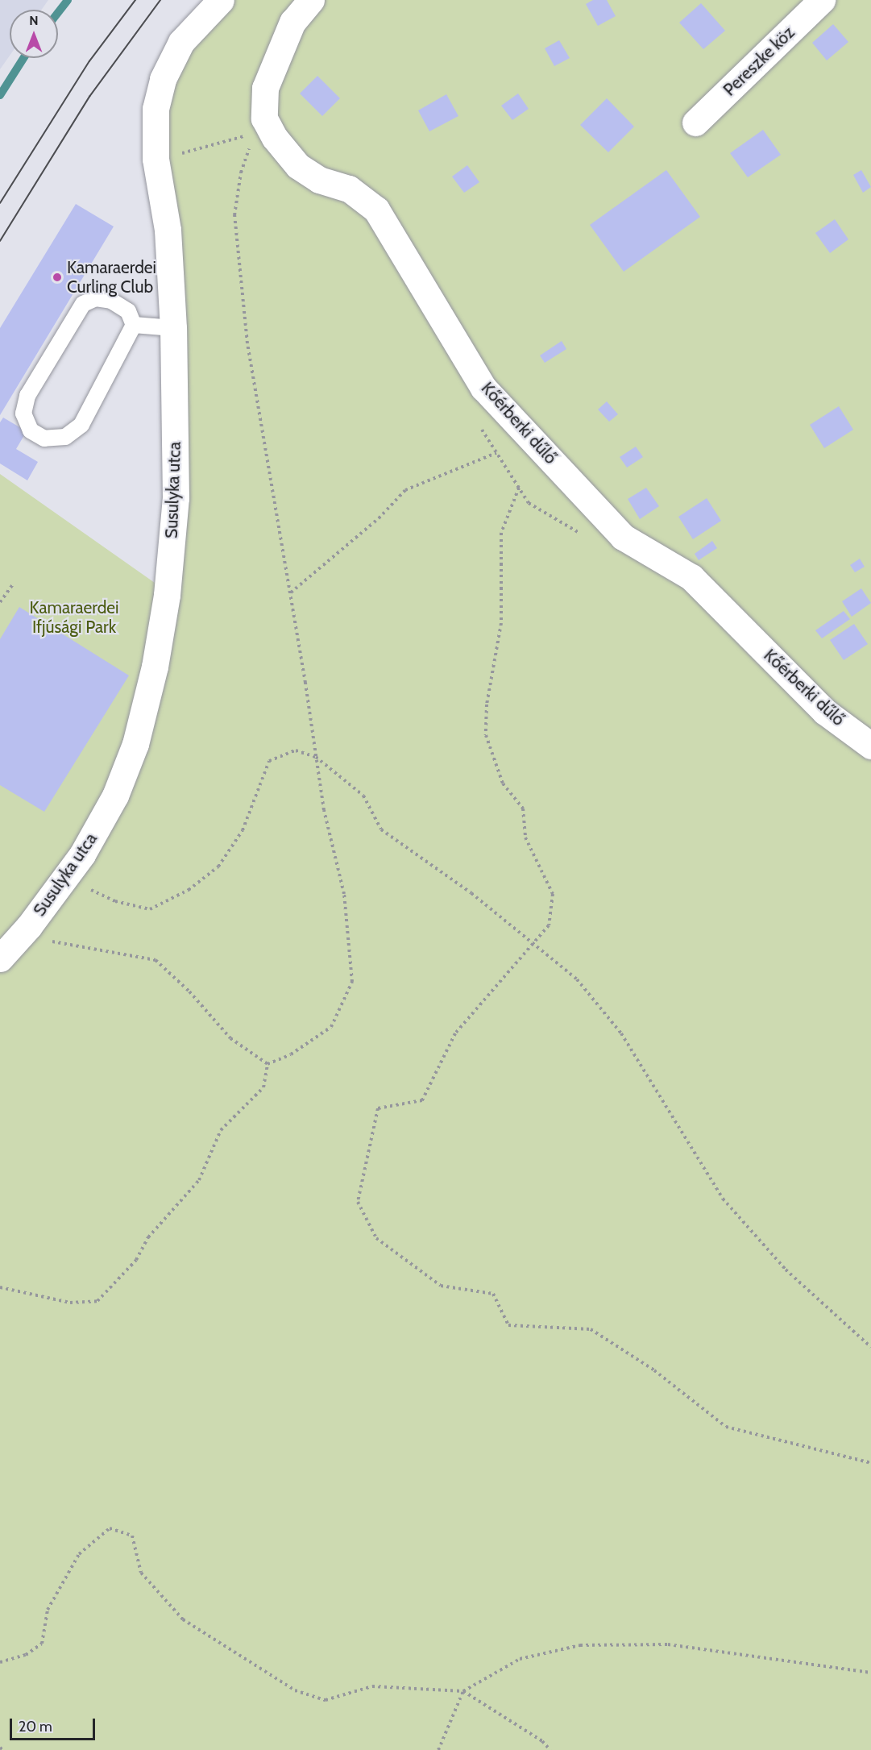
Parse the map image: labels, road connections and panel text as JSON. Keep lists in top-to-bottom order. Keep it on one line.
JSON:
{"streets":{"street":["Pereszke köz","Kőérberki dűlő","Susulyka utca"]},"parks":["Kamaraerdei Ifjúsági Park"],"places":["Kamaraerdei Curling Club"],"scale_bar":"20 m","north":"top"}
